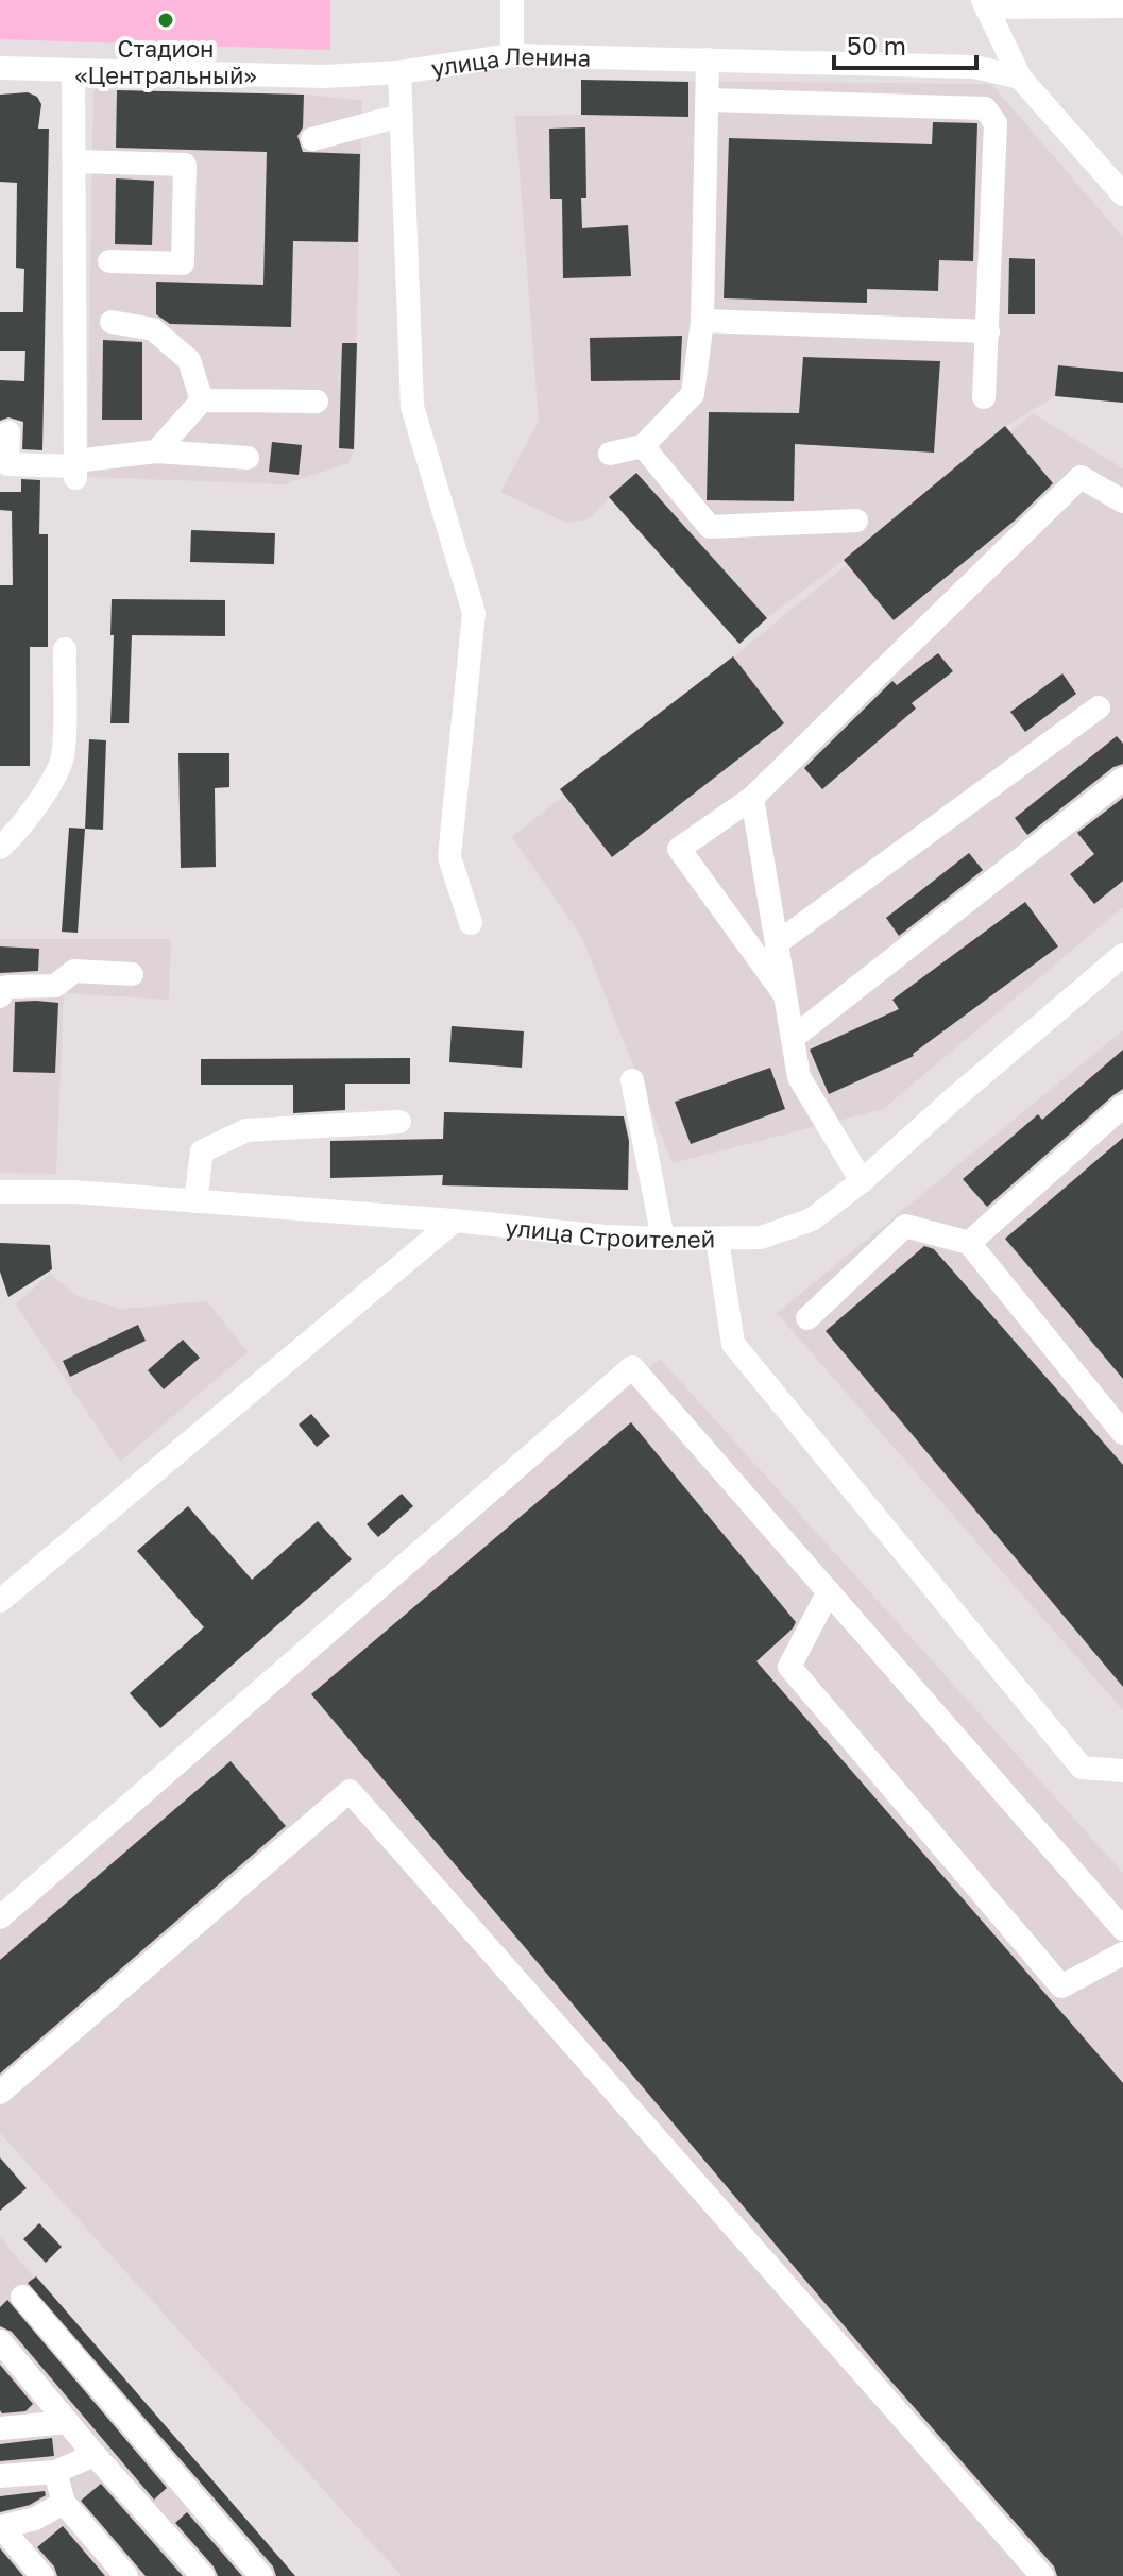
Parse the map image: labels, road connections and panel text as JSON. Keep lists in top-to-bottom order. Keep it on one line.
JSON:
{"streets":{"street":["улица Ленина","улица Строителей"]},"places":["Стадион «Центральный»"],"scale_bar":"50 m"}
